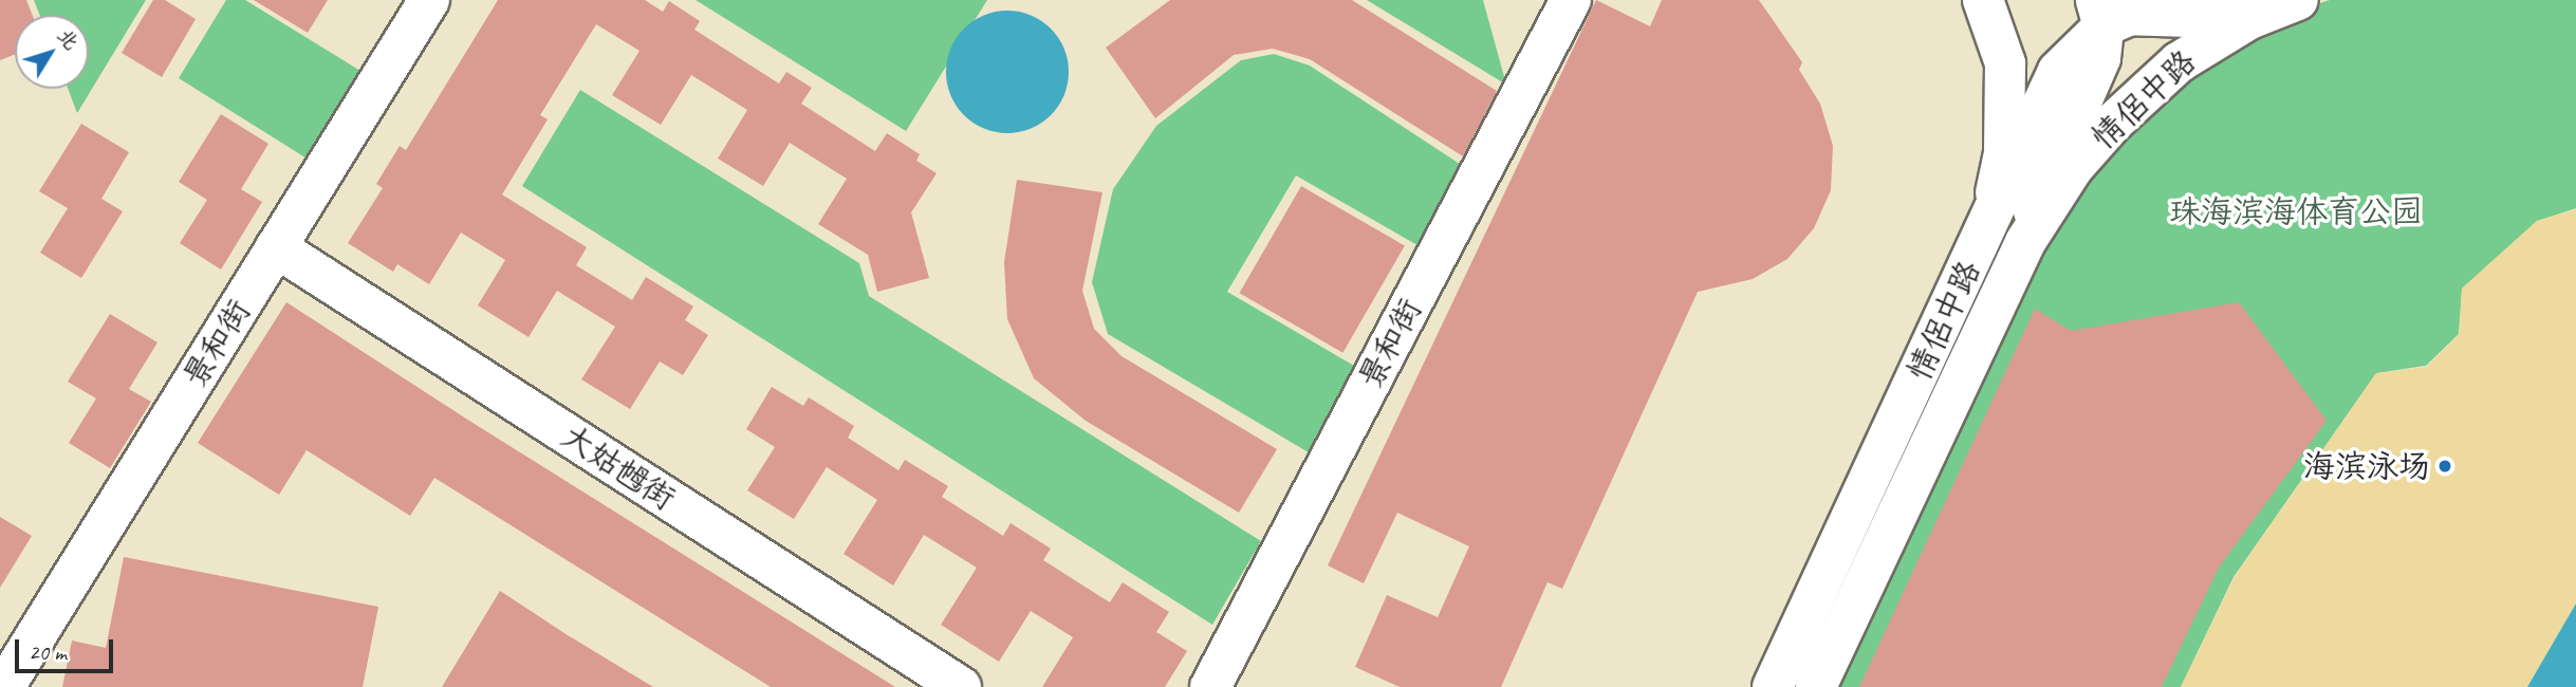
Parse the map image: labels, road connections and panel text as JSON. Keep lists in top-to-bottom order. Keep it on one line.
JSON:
{"streets":{"main road":["情侶中路","情侣中路","景和街","大姑乸街"]},"crossings":[["情侶中路","情侣中路"],["景和街","大姑乸街"]],"parks":["珠海滨海体育公园"],"places":["海滨泳场"],"scale_bar":"20 m","north":"top right"}
